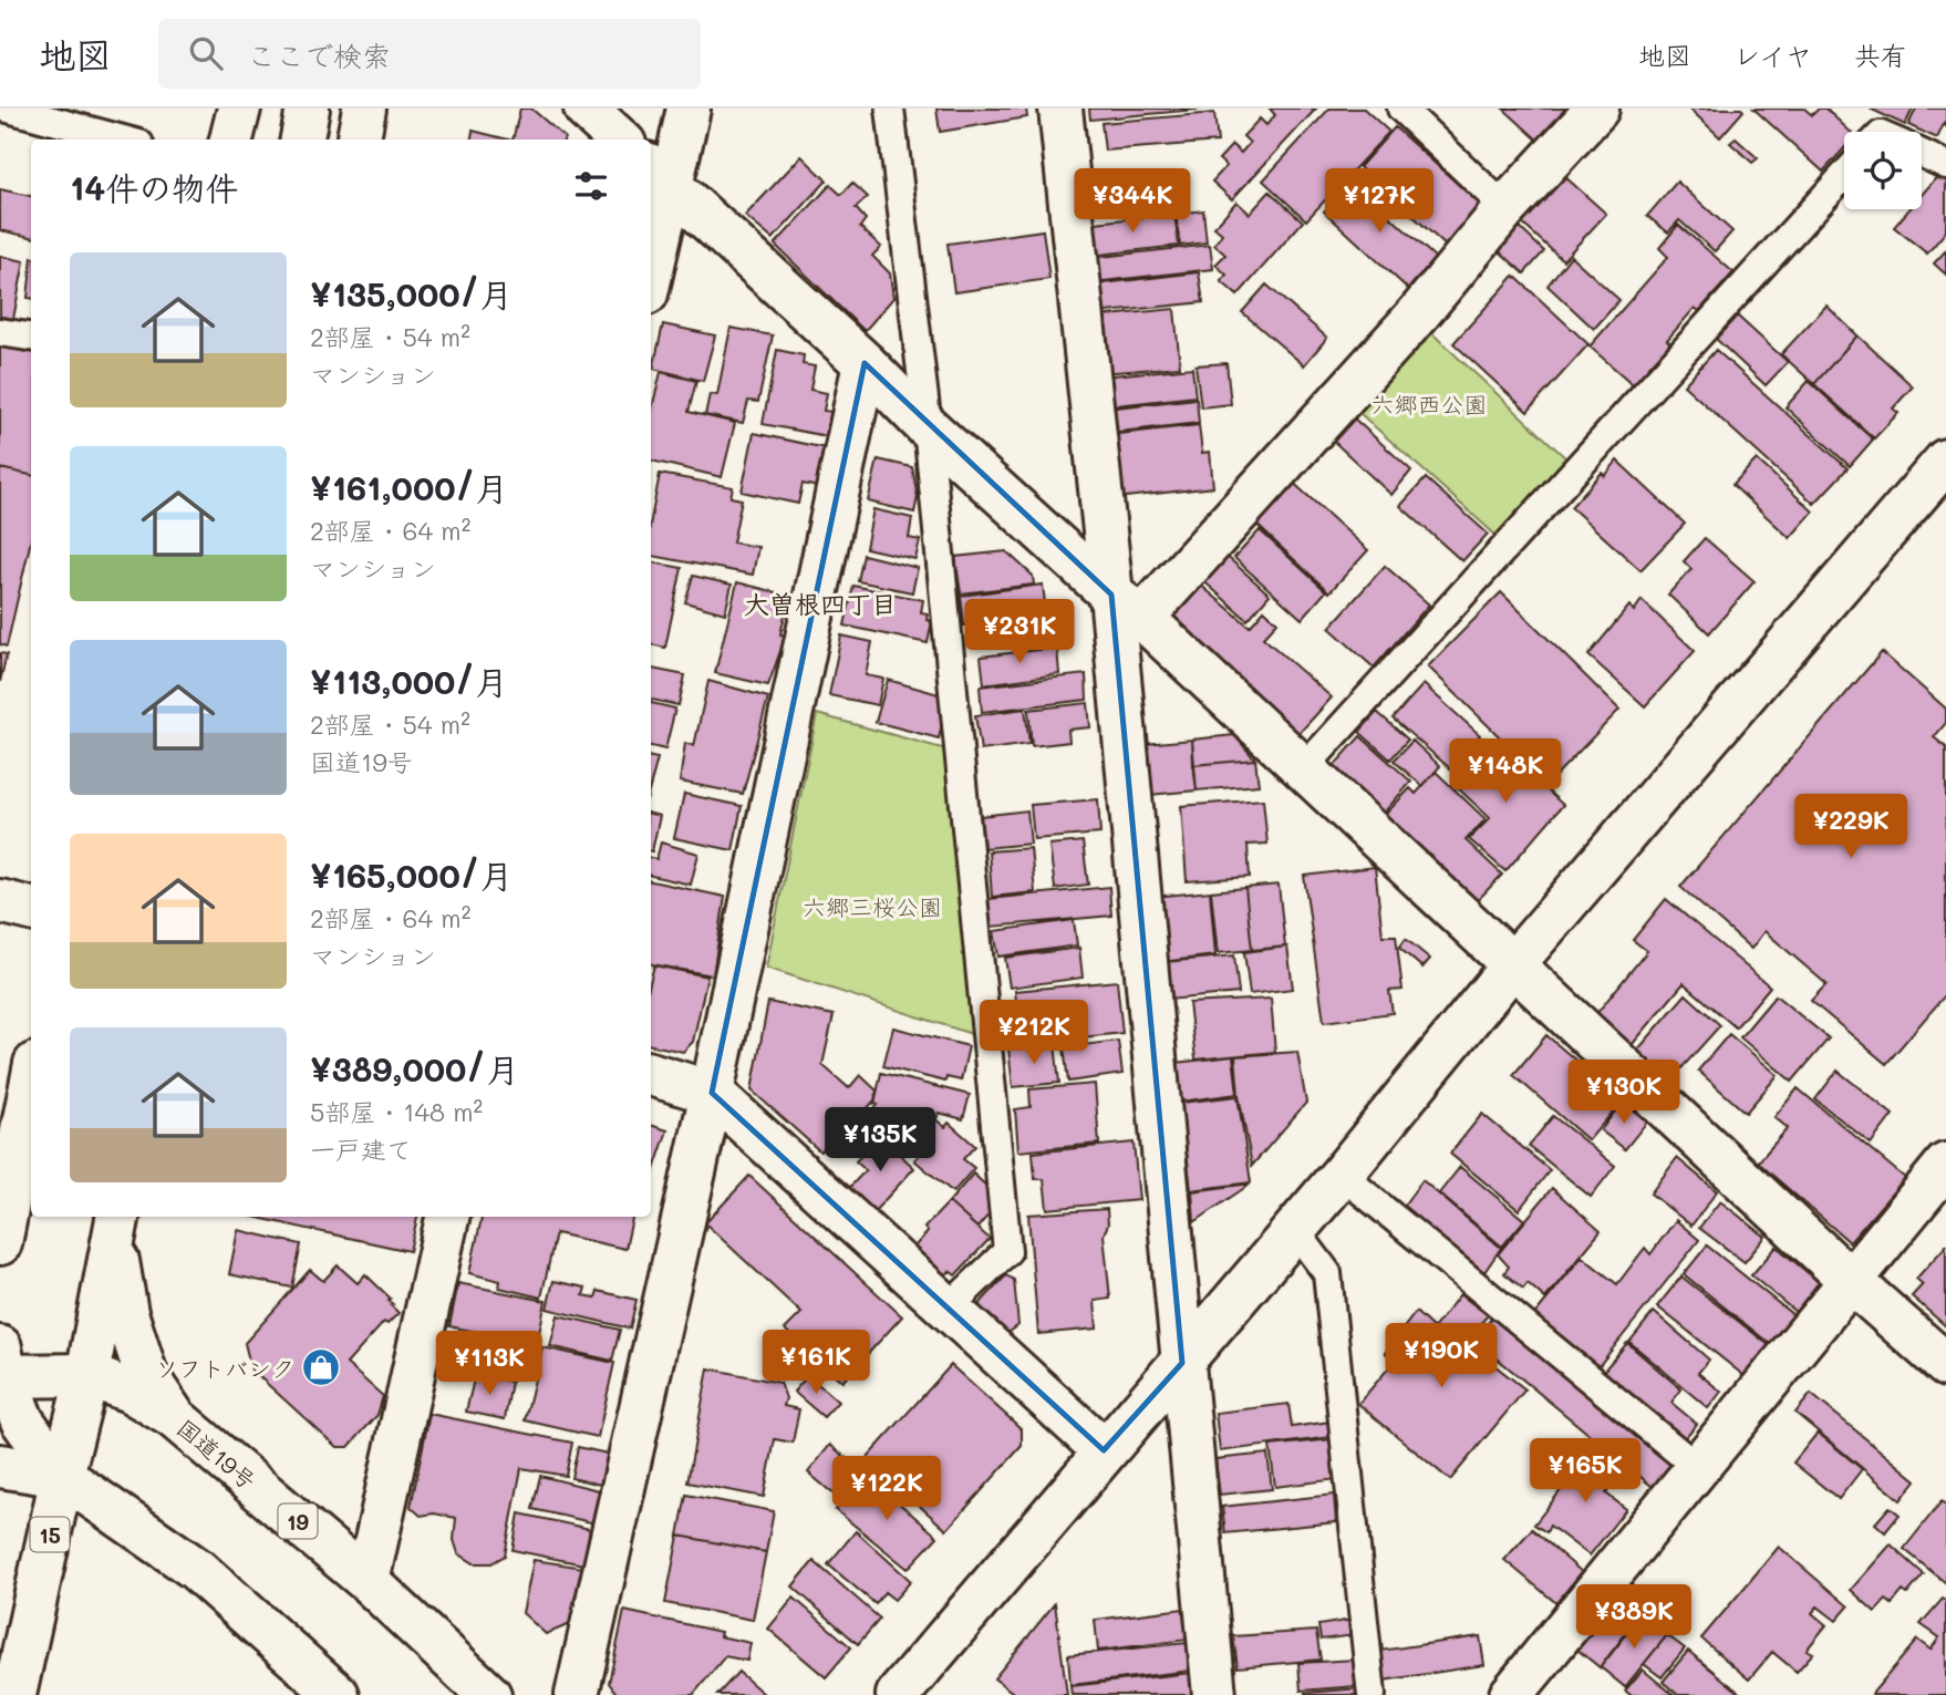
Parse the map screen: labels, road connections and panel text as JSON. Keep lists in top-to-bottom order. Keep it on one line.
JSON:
{"streets":{"main road":["国道19号","19","15"]},"crossings":[["国道19号","15"]],"districts":["大曽根四丁目"],"parks":["六郷西公園","六郷三桜公園"],"places":{"shop":["ソフトバンク"]},"page":{"header":"地図","search":"ここで検索","nav":["地図","レイヤ","共有"],"heading":"14件の物件","price":["¥344K","¥127K","¥231K","¥148K","¥229K","¥212K","¥130K","¥135K","¥190K","¥161K","¥113K","¥165K","¥122K","¥389K"],"list":[{"name":"¥135,000/月","note":"2部屋 · 54 m² · マンション"},{"name":"¥161,000/月","note":"2部屋 · 64 m² · マンション"},{"name":"¥113,000/月","note":"2部屋 · 54 m² · 国道19号"},{"name":"¥165,000/月","note":"2部屋 · 64 m² · マンション"},{"name":"¥389,000/月","note":"5部屋 · 148 m² · 一戸建て"}]}}
